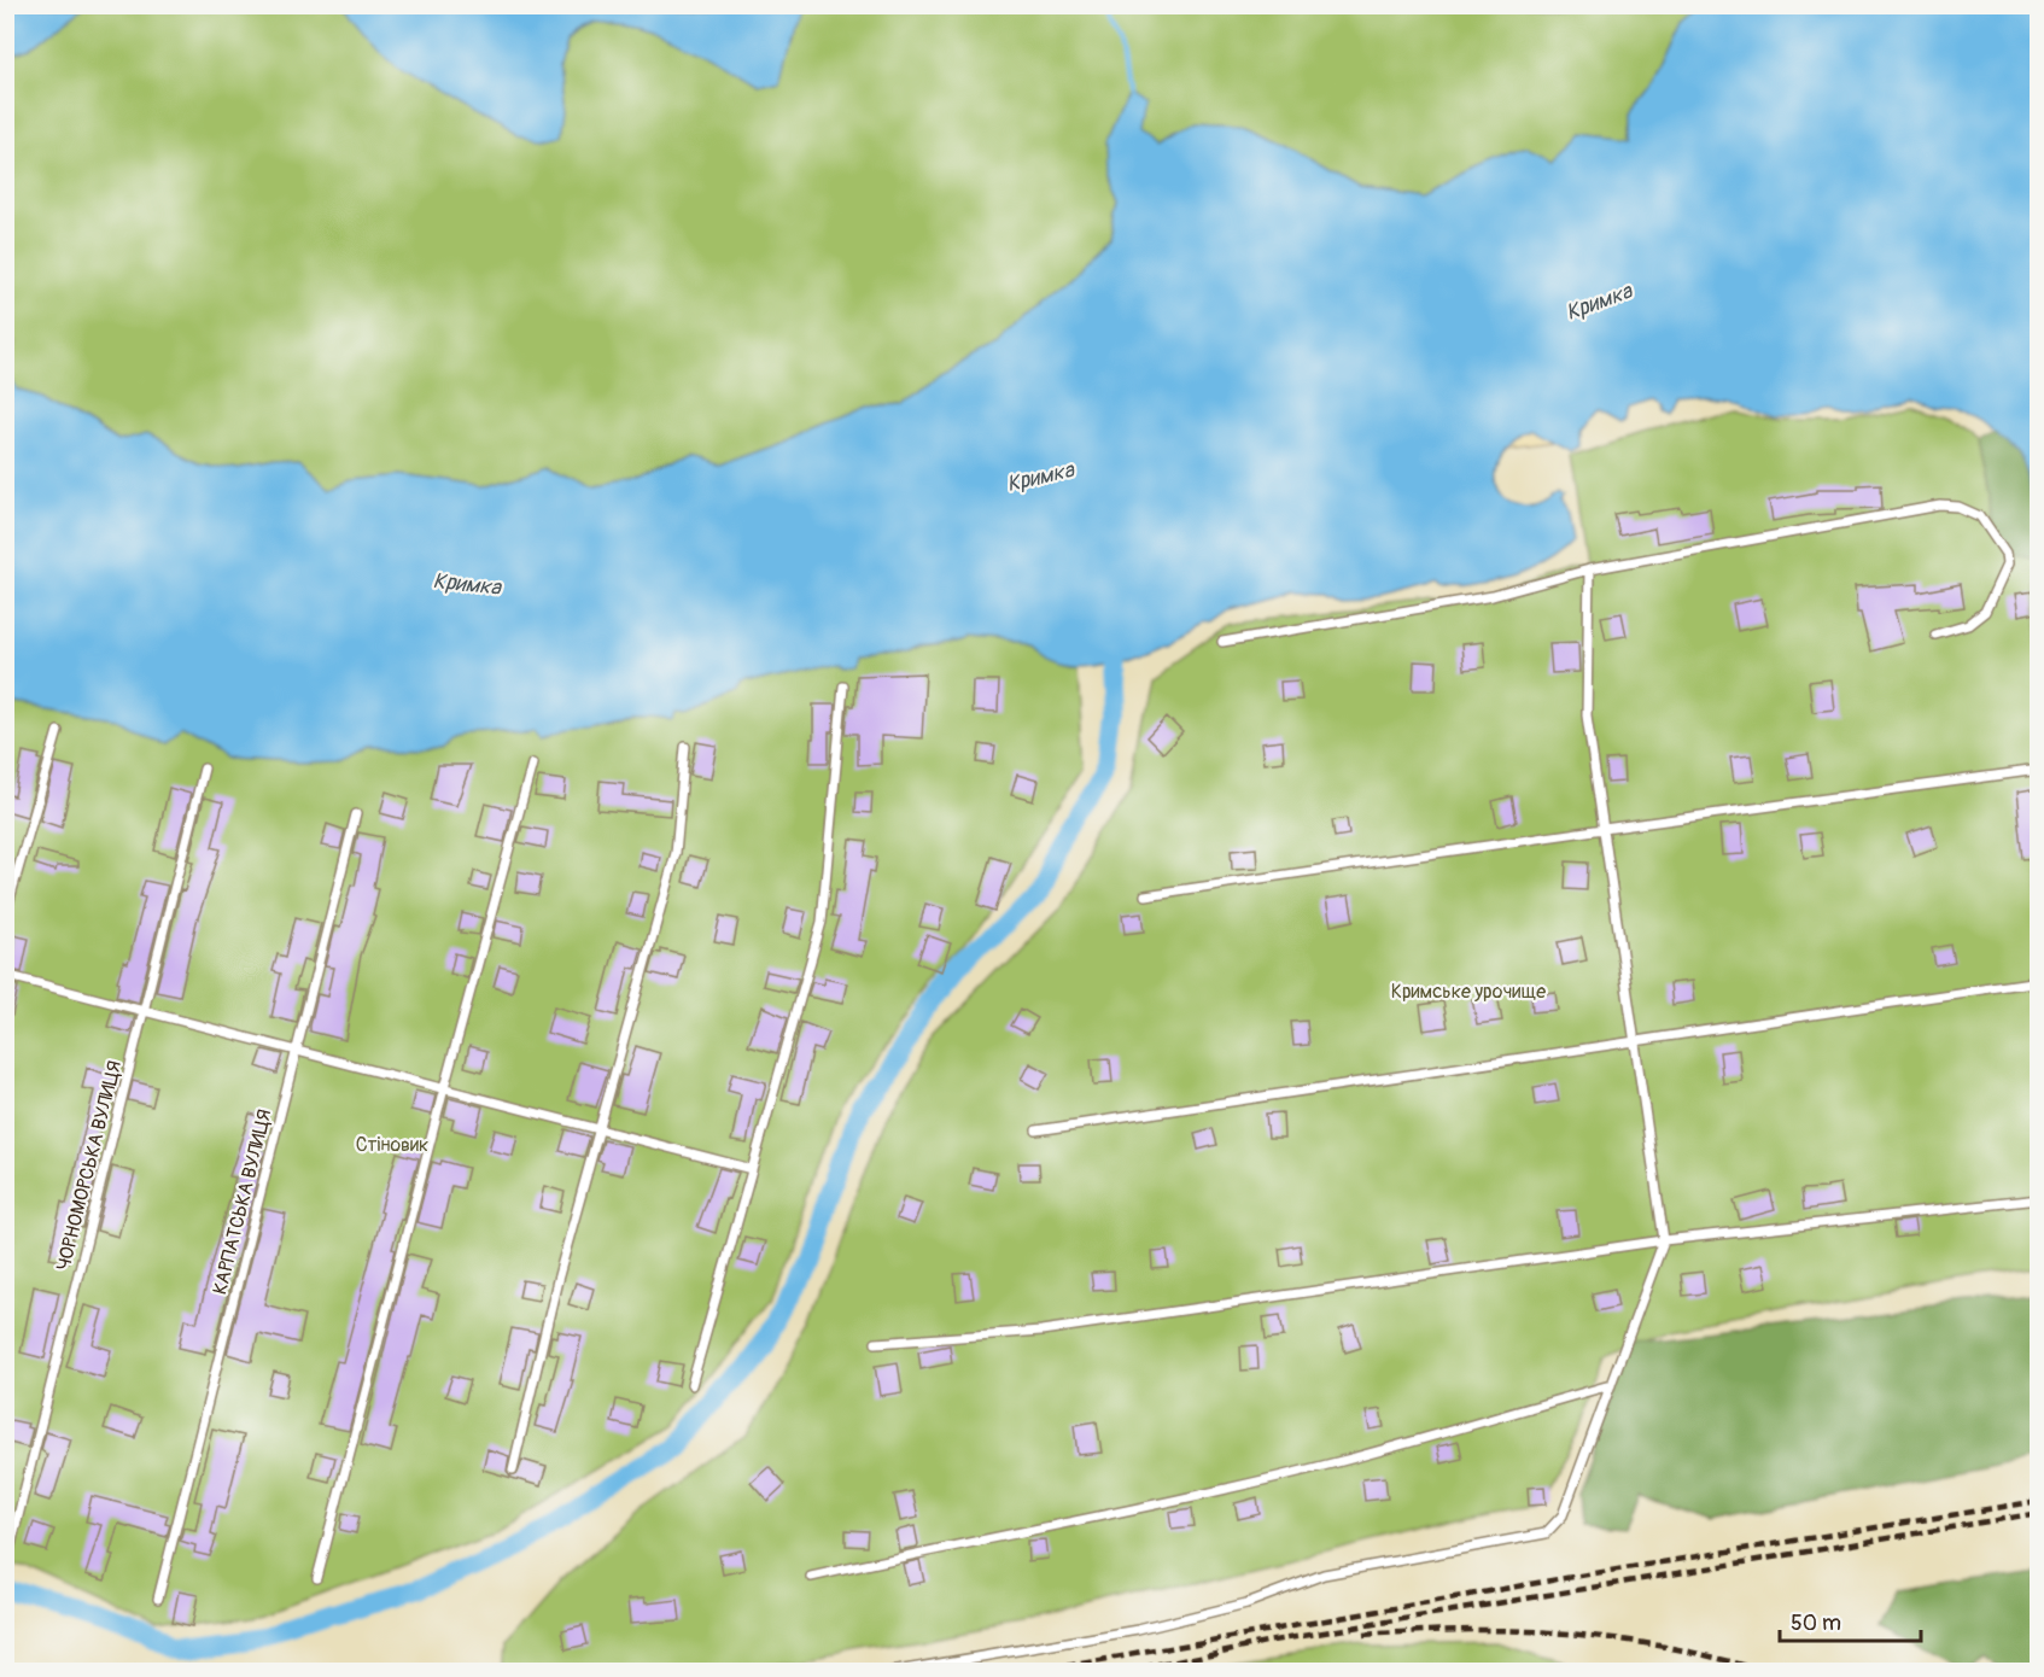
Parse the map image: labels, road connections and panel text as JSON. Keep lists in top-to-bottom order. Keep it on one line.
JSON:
{"streets":{"lane":["ЧОРНОМОРСЬКА ВУЛИЦЯ","КАРПАТСЬКА ВУЛИЦЯ"]},"water":["Кримка"],"parks":["Кримське урочище","Стіновик"],"scale_bar":"50 m"}
